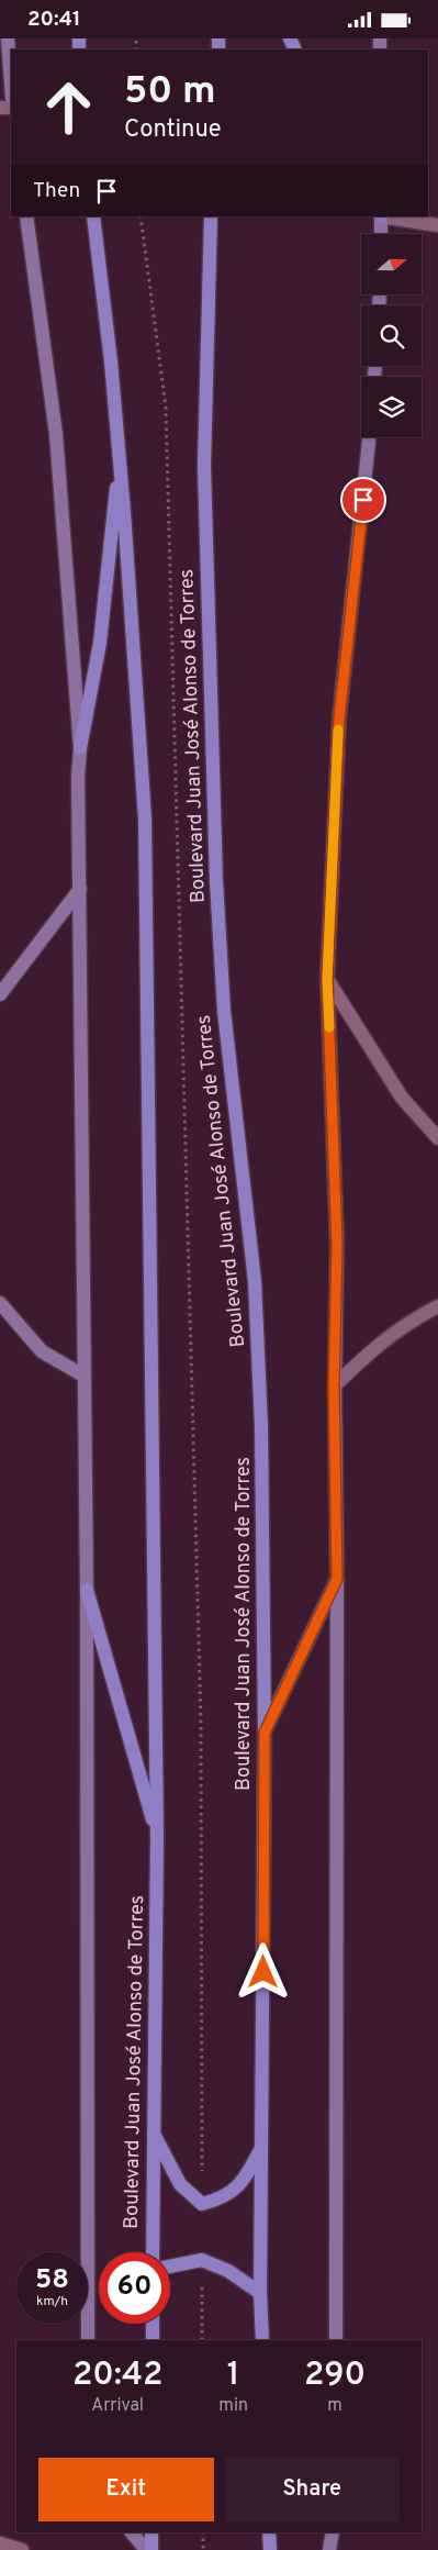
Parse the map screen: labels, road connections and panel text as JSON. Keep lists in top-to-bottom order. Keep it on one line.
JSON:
{"streets":{"main road":["Boulevard Juan José Alonso de Torres"]},"north":"right","page":{"status":"20:41","turn":["50 m","Continue"],"then":"Then","speed":"58 km/h","limit":"60","eta":["20:42","Arrival","1","min","290","m"],"buttons":["Exit","Share"]}}
